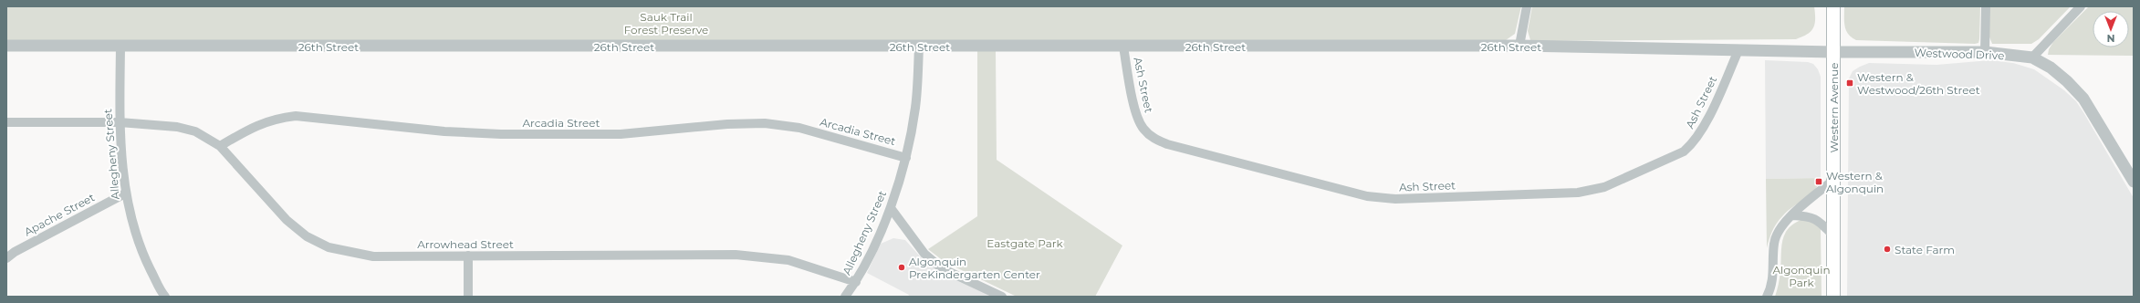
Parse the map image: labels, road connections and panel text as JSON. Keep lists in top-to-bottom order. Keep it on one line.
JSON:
{"streets":{"main road":["Western Avenue"],"street":["26th Street","Westwood Drive","Ash Street","Arcadia Street","Allegheny Street","Apache Street","Arrowhead Street"]},"crossings":[["26th Street","Westwood Drive"],["26th Street","Ash Street"],["26th Street","Western Avenue"],["26th Street","Allegheny Street"],["Westwood Drive","Western Avenue"],["Arcadia Street","Allegheny Street"],["Arcadia Street","Arrowhead Street"],["Allegheny Street","Apache Street"],["Allegheny Street","Arrowhead Street"]],"parks":["Sauk Trail Forest Preserve","Eastgate Park","Algonquin Park"],"places":{"transit":["Western & Westwood/26th Street","Western & Algonquin"],"other":["State Farm","Algonquin PreKindergarten Center"]},"north":"bottom"}
